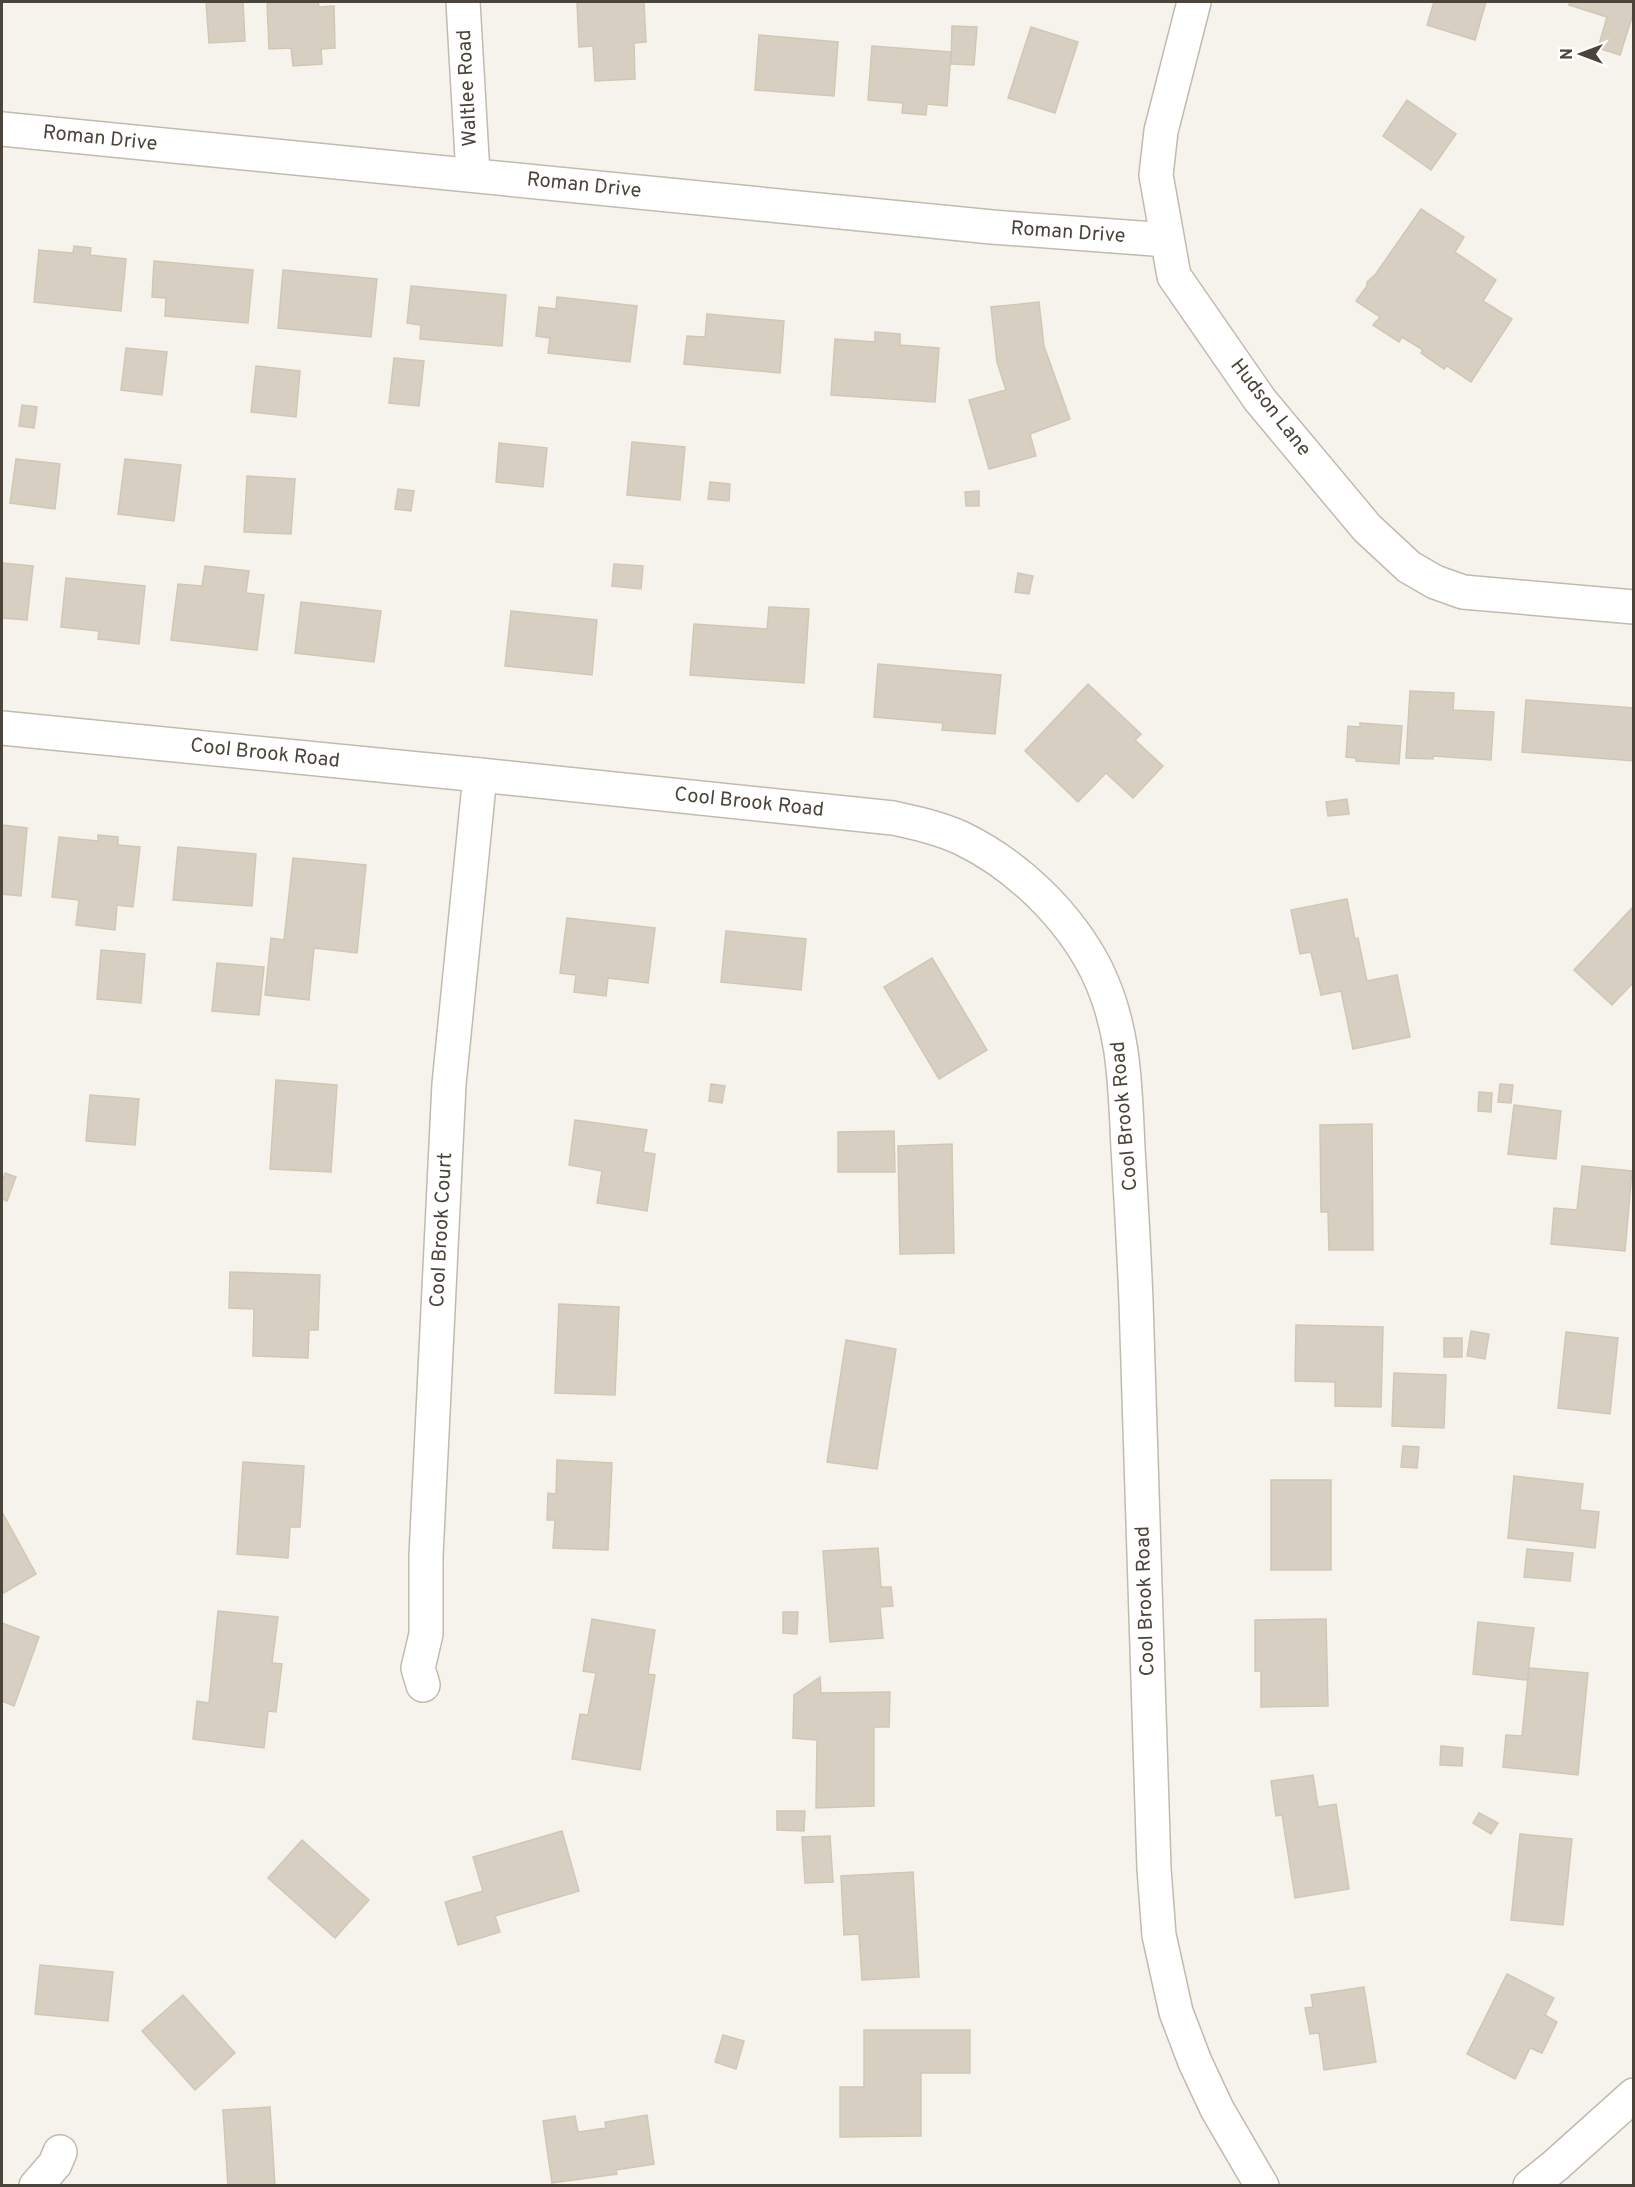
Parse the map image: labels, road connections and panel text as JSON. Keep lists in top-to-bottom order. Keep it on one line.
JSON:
{"streets":{"street":["Waltlee Road","Roman Drive","Hudson Lane","Cool Brook Road","Cool Brook Court"]},"crossings":[["Waltlee Road","Roman Drive"],["Roman Drive","Hudson Lane"],["Cool Brook Road","Cool Brook Court"]],"north":"left"}
